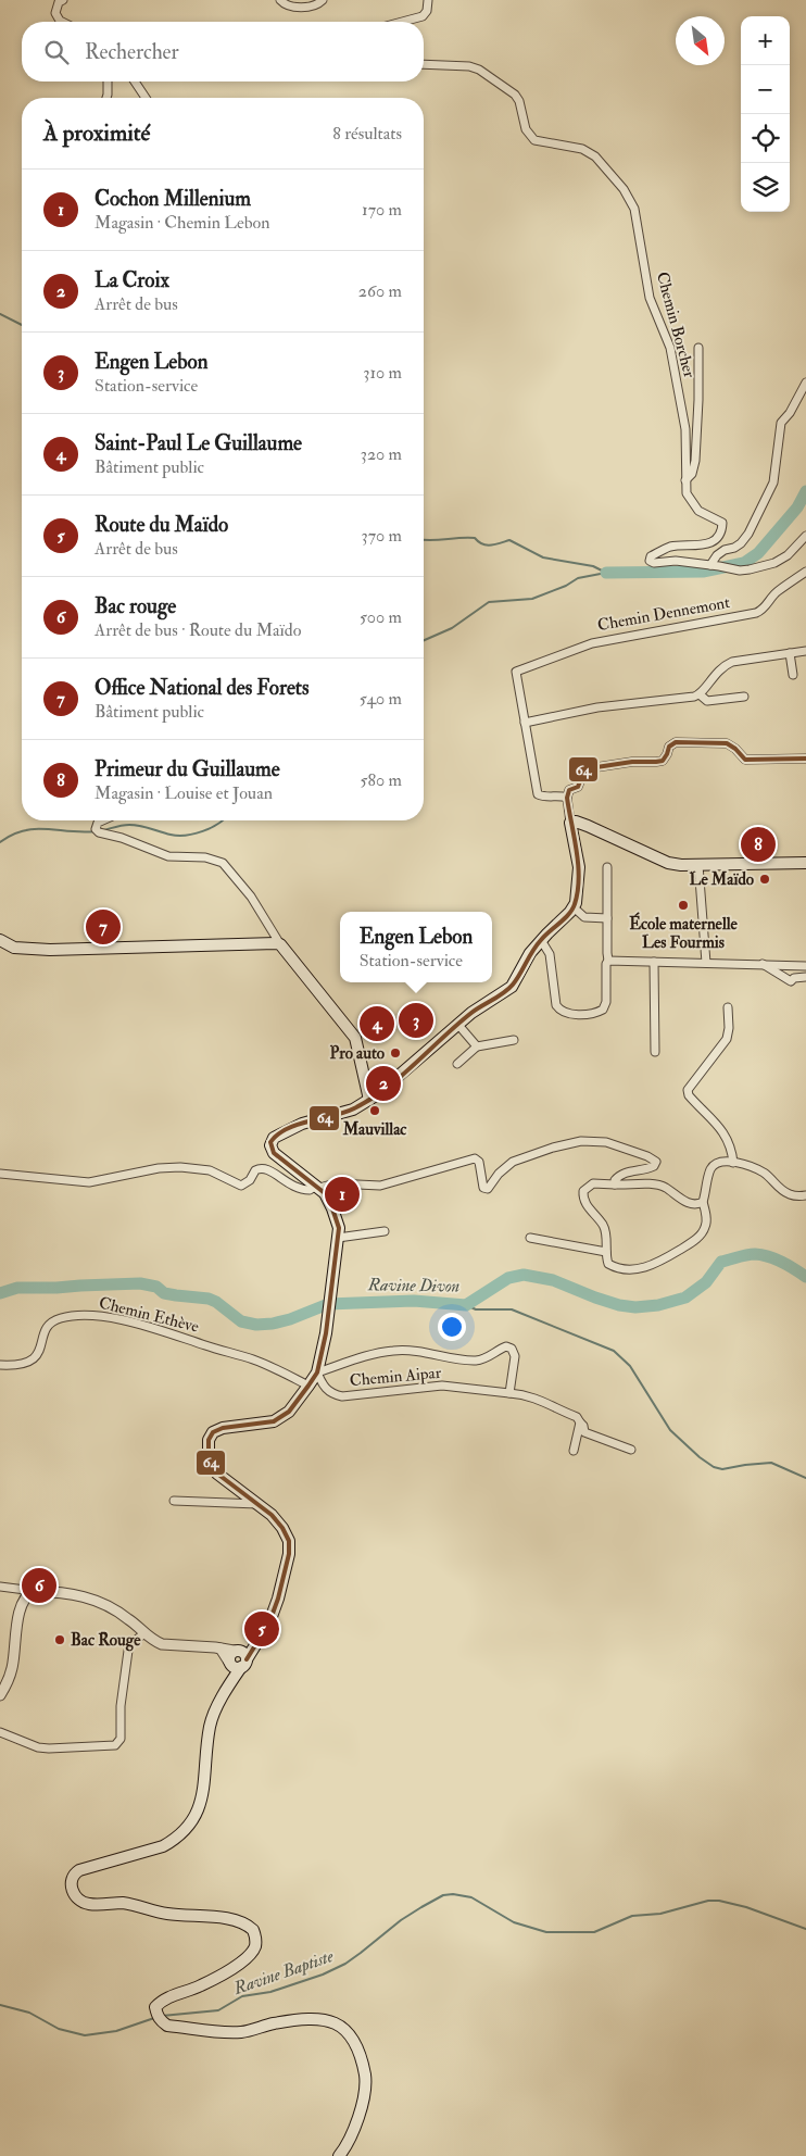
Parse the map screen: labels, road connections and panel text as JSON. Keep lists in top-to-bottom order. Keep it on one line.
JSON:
{"streets":{"street":["Chemin Borcher","Chemin Dennemont","Chemin Ethève","Chemin Aipar"]},"water":["Ravine Divon","Ravine Baptiste"],"places":["Le Maïdo","École maternelle Les Fourmis","Pro auto","Mauvillac","Bac Rouge"],"lines":["transit line 64"],"north":"bottom right","page":{"map_buttons":["+","−"],"search":"Rechercher","heading":["À proximité","8 résultats"],"list":[{"mark":"1","name":"Cochon Millenium","note":"Magasin · Chemin Lebon","value":"170 m"},{"mark":"2","name":"La Croix","note":"Arrêt de bus","value":"260 m"},{"mark":"3","name":"Engen Lebon","note":"Station-service","value":"310 m"},{"mark":"4","name":"Saint-Paul Le Guillaume","note":"Bâtiment public","value":"320 m"},{"mark":"5","name":"Route du Maïdo","note":"Arrêt de bus","value":"370 m"},{"mark":"6","name":"Bac rouge","note":"Arrêt de bus · Route du Maïdo","value":"500 m"},{"mark":"7","name":"Office National des Forets","note":"Bâtiment public","value":"540 m"},{"mark":"8","name":"Primeur du Guillaume","note":"Magasin · Louise et Jouan","value":"580 m"}],"pins":["8","7","3","4","2","1","6","5"],"popup":["Engen Lebon","Station-service"]}}
